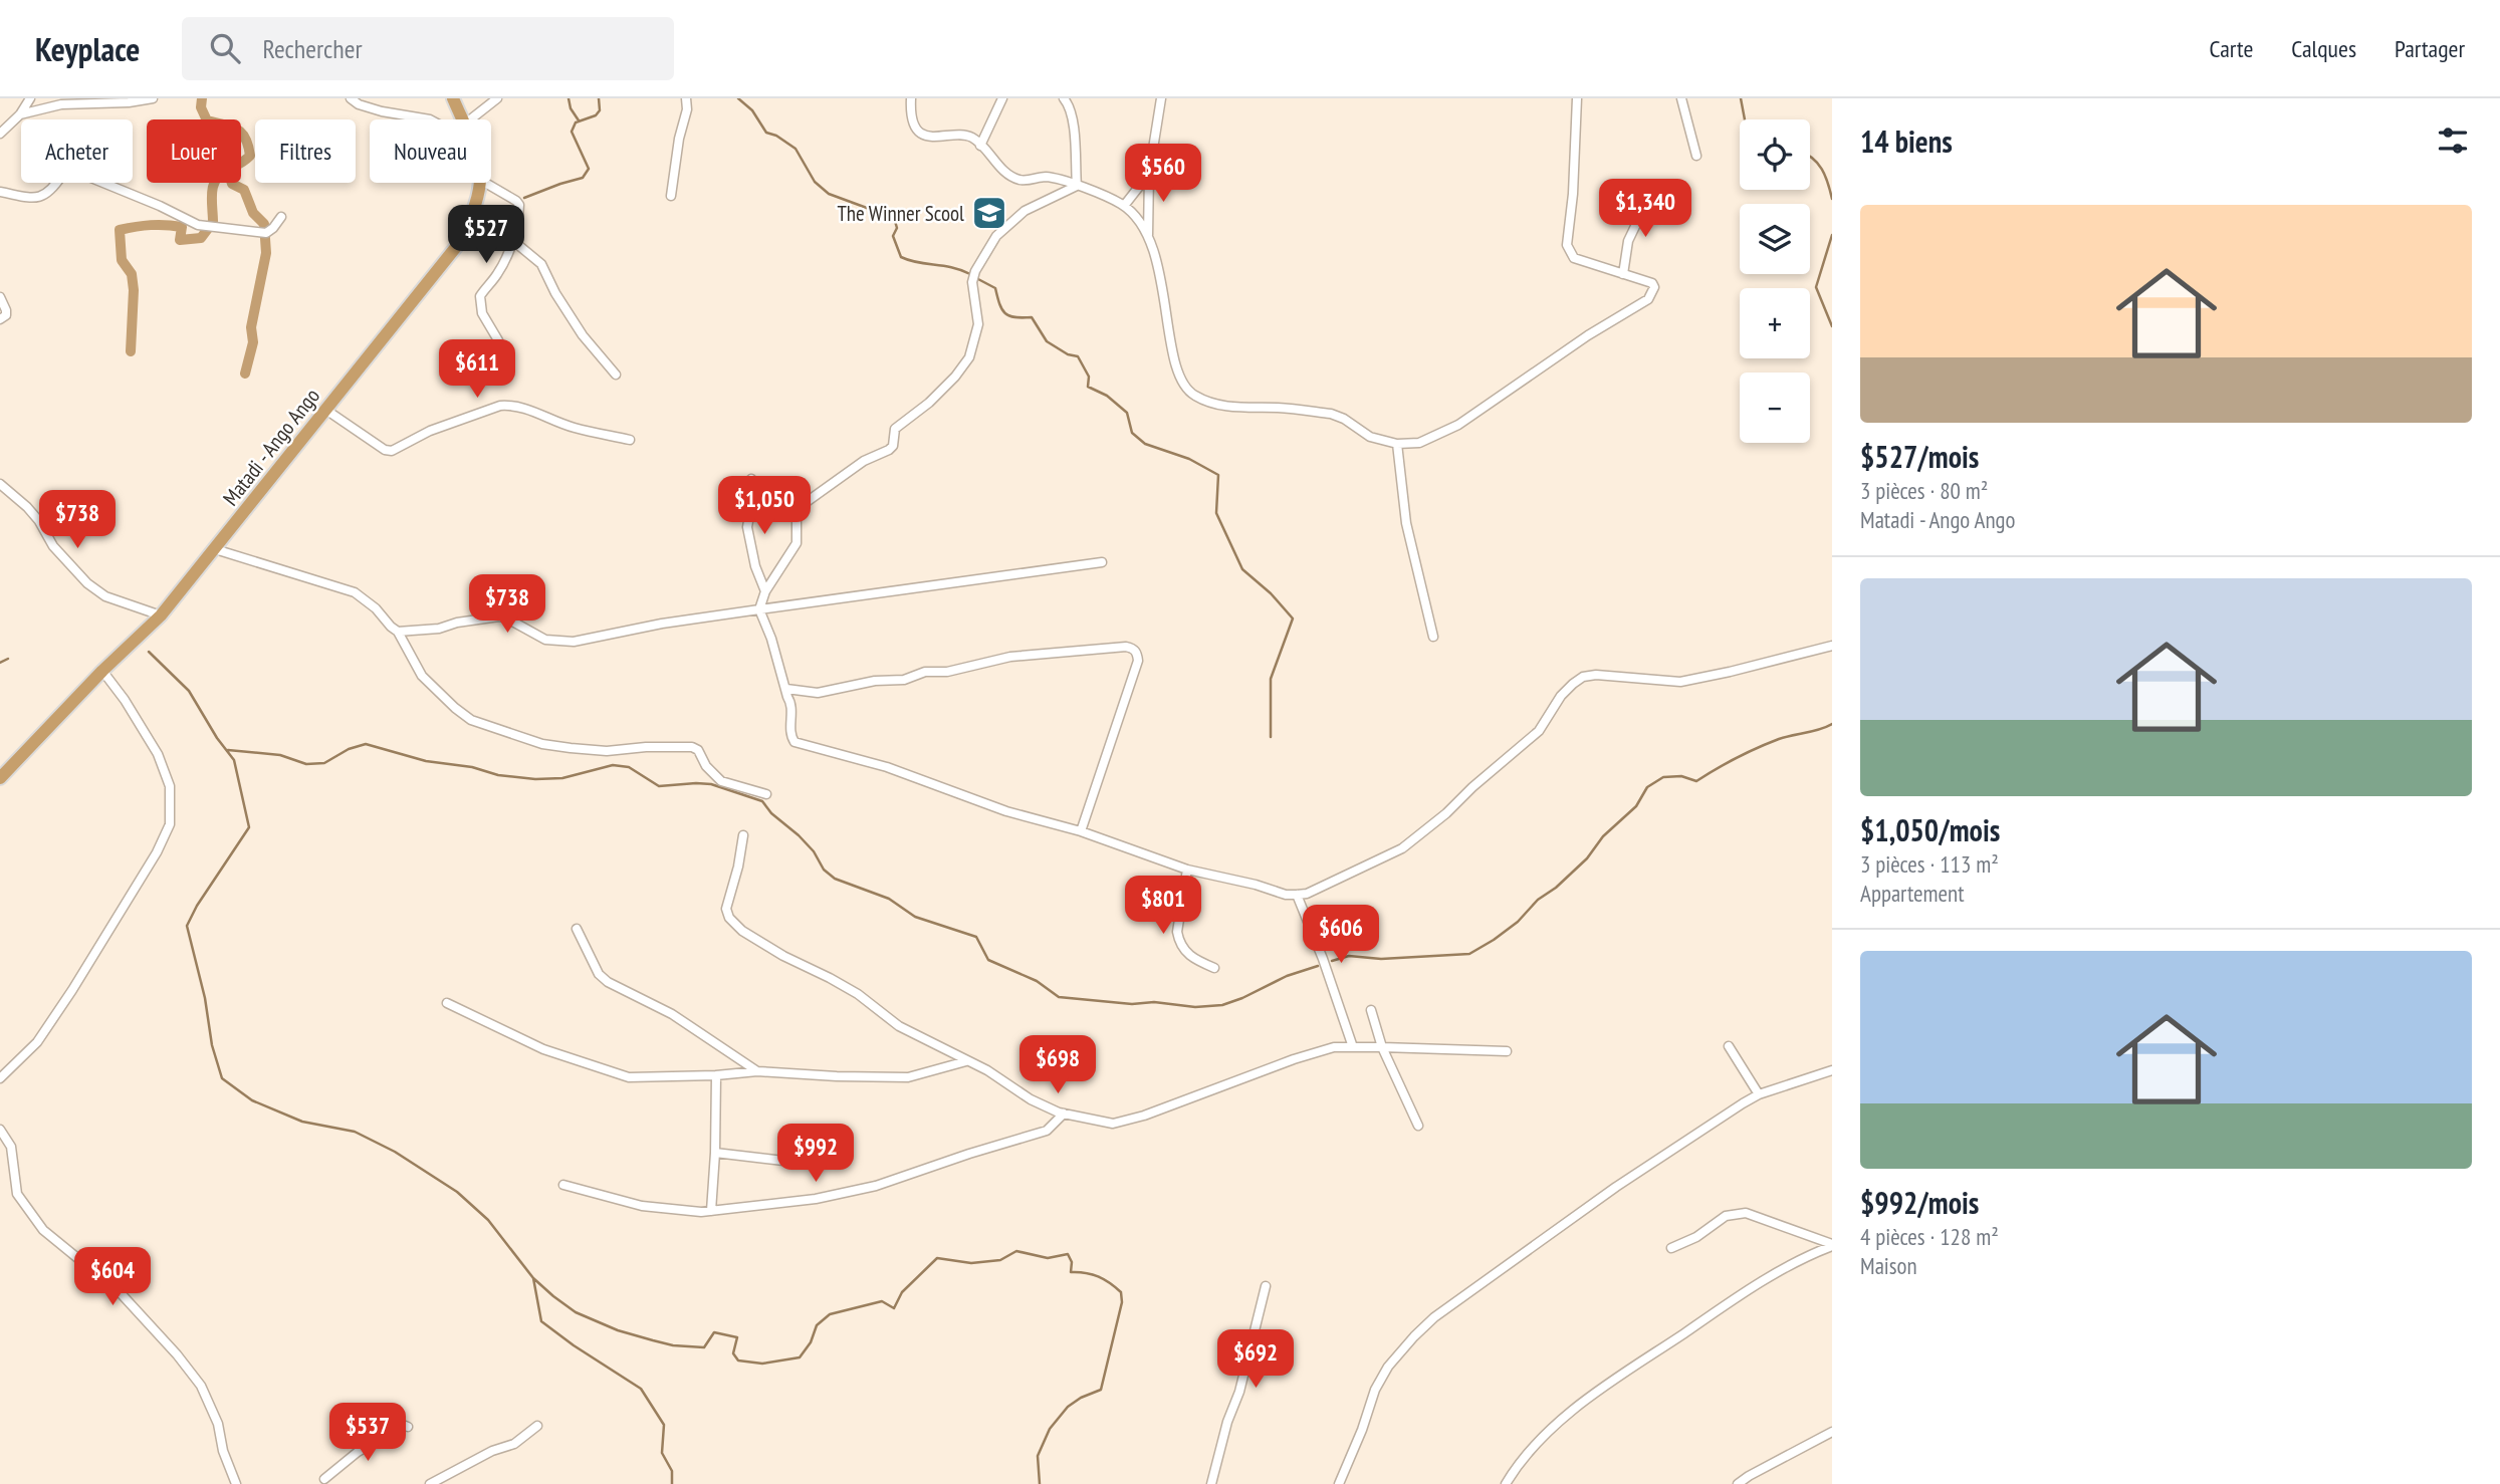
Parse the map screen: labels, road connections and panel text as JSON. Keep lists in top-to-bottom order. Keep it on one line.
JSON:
{"streets":{"highway":["Matadi - Ango Ango"]},"places":{"school or university":["The Winner Scool"]},"page":{"header":"Keyplace","search":"Rechercher","nav":["Carte","Calques","Partager"],"heading":"14 biens","map_buttons":["+","−"],"chip":["Acheter","Louer","Filtres","Nouveau"],"price":["$560","$1,340","$527","$611","$1,050","$738","$738","$801","$606","$698","$992","$604","$692","$537"],"list":[{"name":"$527/mois","note":"3 pièces · 80 m² · Matadi - Ango Ango"},{"name":"$1,050/mois","note":"3 pièces · 113 m² · Appartement"},{"name":"$992/mois","note":"4 pièces · 128 m² · Maison"}]}}
